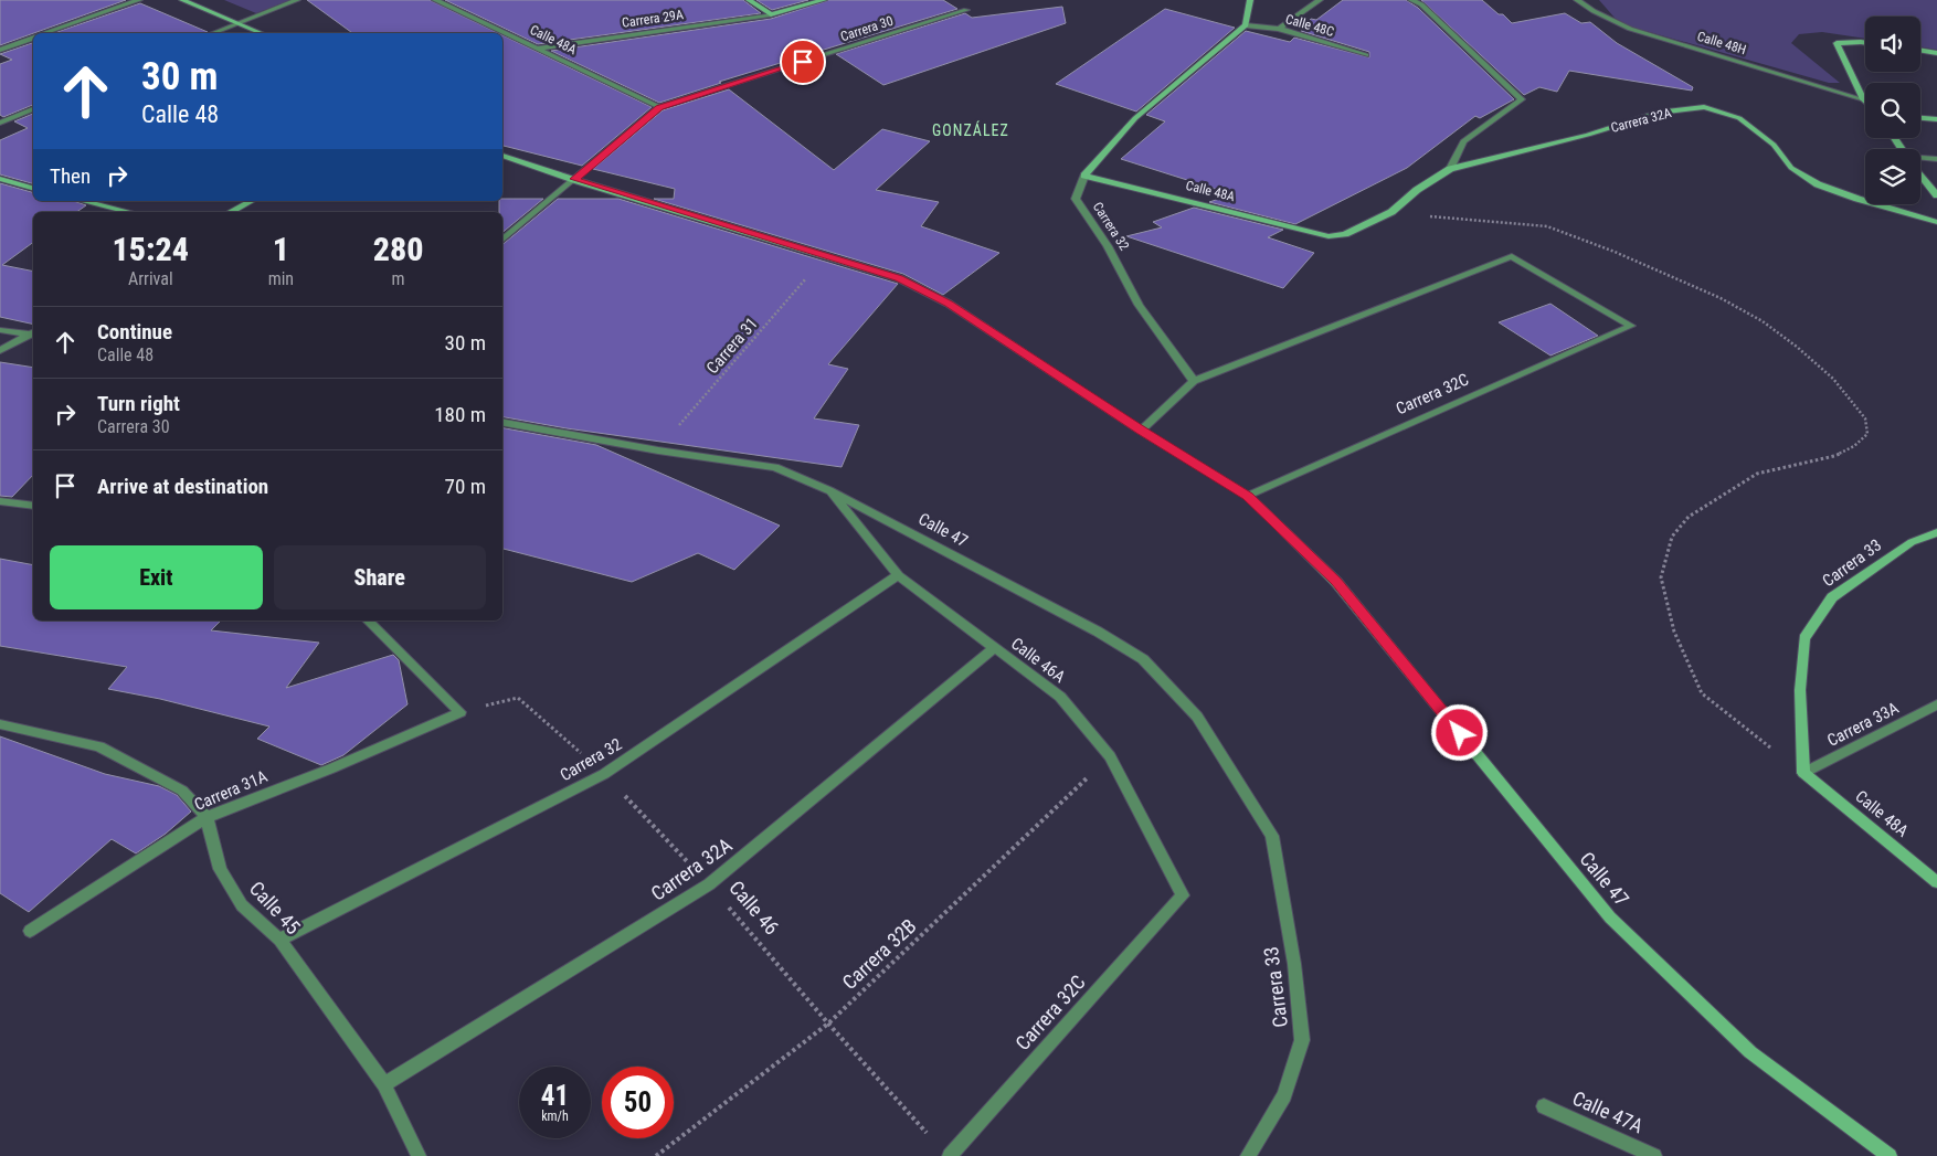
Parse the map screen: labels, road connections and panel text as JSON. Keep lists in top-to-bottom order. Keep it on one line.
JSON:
{"streets":{"street":["Carrera 29A","Calle 48C","Carrera 30","Calle 48A","Calle 48H","Carrera 32A","Carrera 32","Carrera 32C","Calle 47","Carrera 33","Calle 46A","Carrera 33A","Carrera 31A","Calle 45","Calle 47A"],"path":["Carrera 31","Calle 46","Carrera 32B"]},"crossings":[["Carrera 29A","Calle 48A"],["Calle 48C","Carrera 32"],["Carrera 30","Calle 48A"],["Carrera 30","Calle 47"],["Calle 48A","Carrera 32A"],["Calle 48A","Carrera 32"],["Calle 48A","Carrera 33"],["Calle 48A","Carrera 33A"],["Carrera 32A","Calle 46A"],["Carrera 32A","Calle 45"],["Carrera 32A","Calle 46"],["Carrera 32","Carrera 32C"],["Carrera 32","Calle 46A"],["Carrera 32","Calle 45"],["Carrera 32","Calle 46"],["Carrera 31","Calle 47"],["Carrera 32C","Calle 47"],["Carrera 32C","Calle 46A"],["Calle 47","Carrera 33"],["Calle 47","Calle 46A"],["Carrera 33","Carrera 33A"],["Calle 46A","Carrera 32B"],["Carrera 31A","Calle 45"],["Carrera 31A","Calle 46"],["Calle 46","Carrera 32B"]],"districts":["GONZÁLEZ"],"page":{"turn":["30 m","Calle 48"],"then":"Then","eta":["15:24","Arrival","1","min","280","m"],"list":[{"name":"Continue","note":"Calle 48","value":"30 m"},{"name":"Turn right","note":"Carrera 30","value":"180 m"},{"name":"Arrive at destination","value":"70 m"}],"buttons":["Exit","Share"],"speed":"41 km/h","limit":"50"}}
